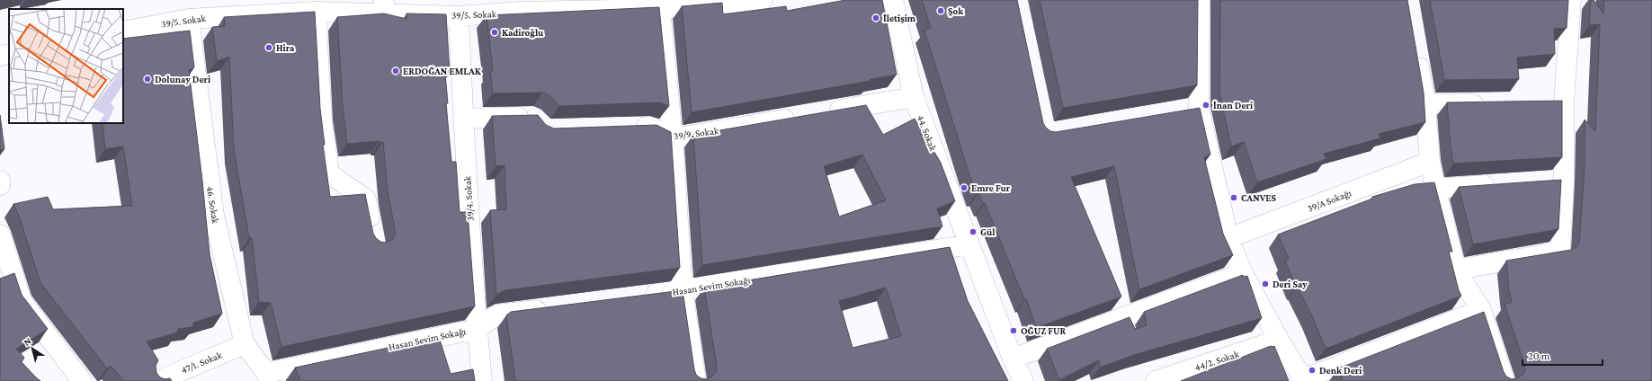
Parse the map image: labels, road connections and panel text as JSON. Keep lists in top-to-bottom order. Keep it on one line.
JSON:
{"streets":{"street":["39/5. Sokak","39/9. Sokak","44. Sokak","39/4. Sokak","39/A Sokağı","46. Sokak","Hasan Sevim Sokağı","44/2. Sokak","47/1. Sokak"]},"crossings":[["39/5. Sokak","39/4. Sokak"],["39/5. Sokak","46. Sokak"],["44. Sokak","Hasan Sevim Sokağı"],["39/4. Sokak","Hasan Sevim Sokağı"],["46. Sokak","Hasan Sevim Sokağı"],["46. Sokak","47/1. Sokak"]],"places":["Şok","İletişim","Kadiroğlu","Hira","ERDOĞAN EMLAK","Dolunay Deri","İnan Deri","Emre Fur","CANVES","Gül","Deri Say","OĞUZ FUR","Denk Deri"],"scale_bar":"20 m","north":"top left"}
